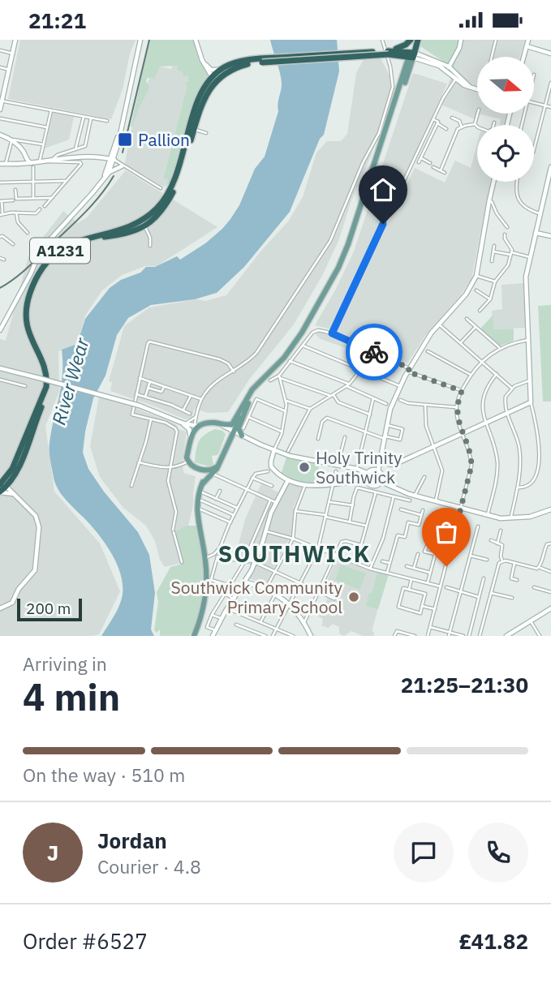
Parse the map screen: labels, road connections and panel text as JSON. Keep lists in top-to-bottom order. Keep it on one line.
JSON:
{"streets":{"highway":["A1231"]},"districts":["SOUTHWICK"],"water":["River Wear"],"places":{"transit":["Pallion"],"other":["Holy Trinity Southwick","Southwick Community Primary School"]},"scale_bar":"200 m","north":"right","page":{"status":"21:21","scale":"200 m","heading":["4 min","Arriving in","21:25–21:30"],"panel":["Jordan","Courier · 4.8","Order #6527","£41.82"],"bar":"On the way · 510 m","round":"J"}}
